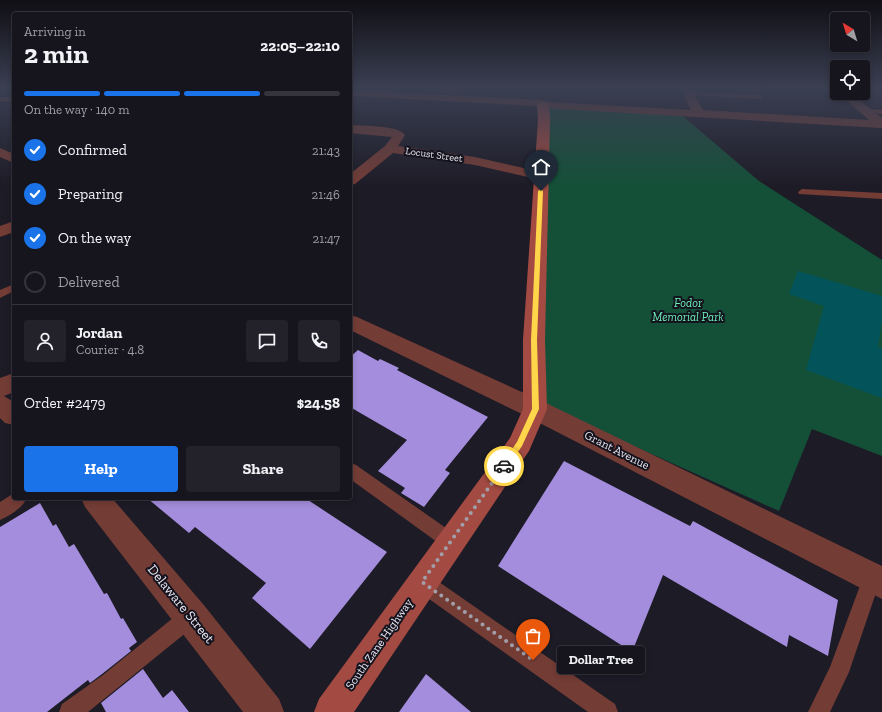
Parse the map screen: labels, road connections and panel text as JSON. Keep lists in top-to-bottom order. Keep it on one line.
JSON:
{"streets":{"street":["Locust Street","Grant Avenue","Delaware Street","South Zane Highway"]},"crossings":[["Locust Street","South Zane Highway"],["Grant Avenue","South Zane Highway"]],"parks":["Fodor Memorial Park"],"places":["Dollar Tree"],"north":"top left","page":{"heading":["2 min","Arriving in","22:05–22:10"],"panel":["Jordan","Courier · 4.8","Order #2479","$24.58"],"bar":"On the way · 140 m","list":[["Confirmed","21:43"],["Preparing","21:46"],["On the way","21:47"],"Delivered"],"buttons":["Help","Share"],"bubble":"Dollar Tree"}}
